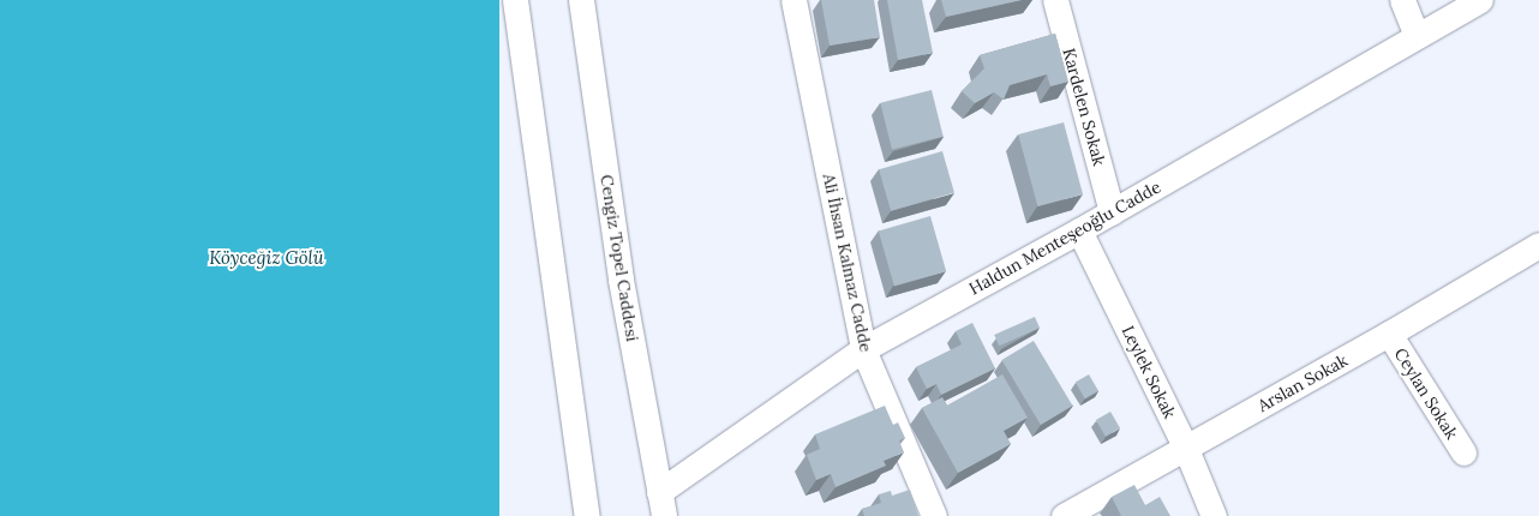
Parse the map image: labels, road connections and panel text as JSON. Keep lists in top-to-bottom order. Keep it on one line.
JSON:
{"streets":{"street":["Kardelen Sokak","Haldun Menteşeoğlu Cadde","Cengiz Topel Caddesi","Ali İhsan Kalmaz Cadde","Leylek Sokak","Arslan Sokak","Ceylan Sokak"]},"crossings":[["Kardelen Sokak","Haldun Menteşeoğlu Cadde"],["Haldun Menteşeoğlu Cadde","Cengiz Topel Caddesi"],["Haldun Menteşeoğlu Cadde","Ali İhsan Kalmaz Cadde"],["Haldun Menteşeoğlu Cadde","Leylek Sokak"],["Leylek Sokak","Arslan Sokak"],["Arslan Sokak","Ceylan Sokak"]],"water":["Köyceğiz Gölü"]}
